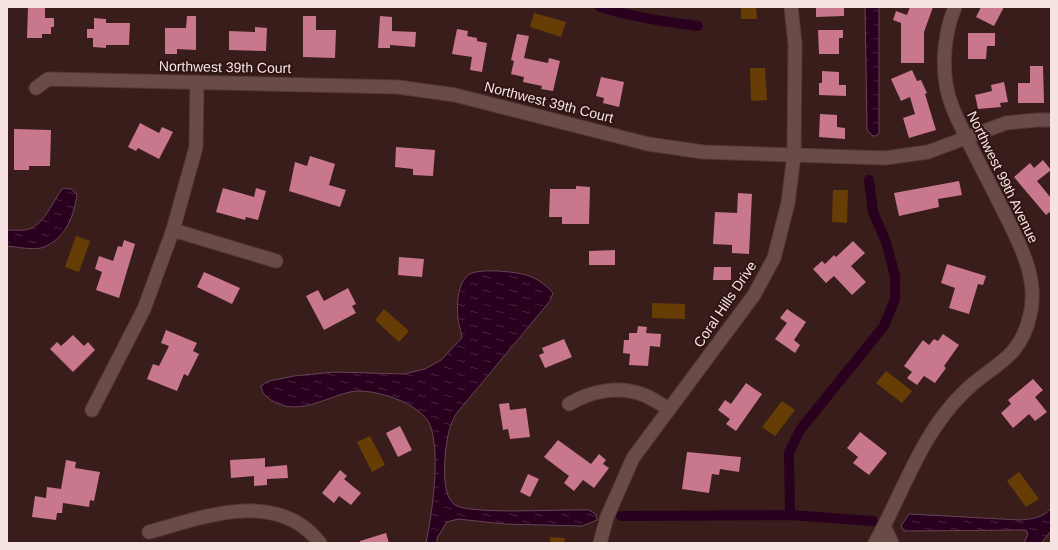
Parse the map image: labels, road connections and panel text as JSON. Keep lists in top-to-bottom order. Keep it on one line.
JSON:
{"streets":{"street":["Northwest 39th Court","Northwest 99th Avenue","Coral Hills Drive"]},"crossings":[["Northwest 39th Court","Northwest 99th Avenue"],["Northwest 39th Court","Coral Hills Drive"]]}
